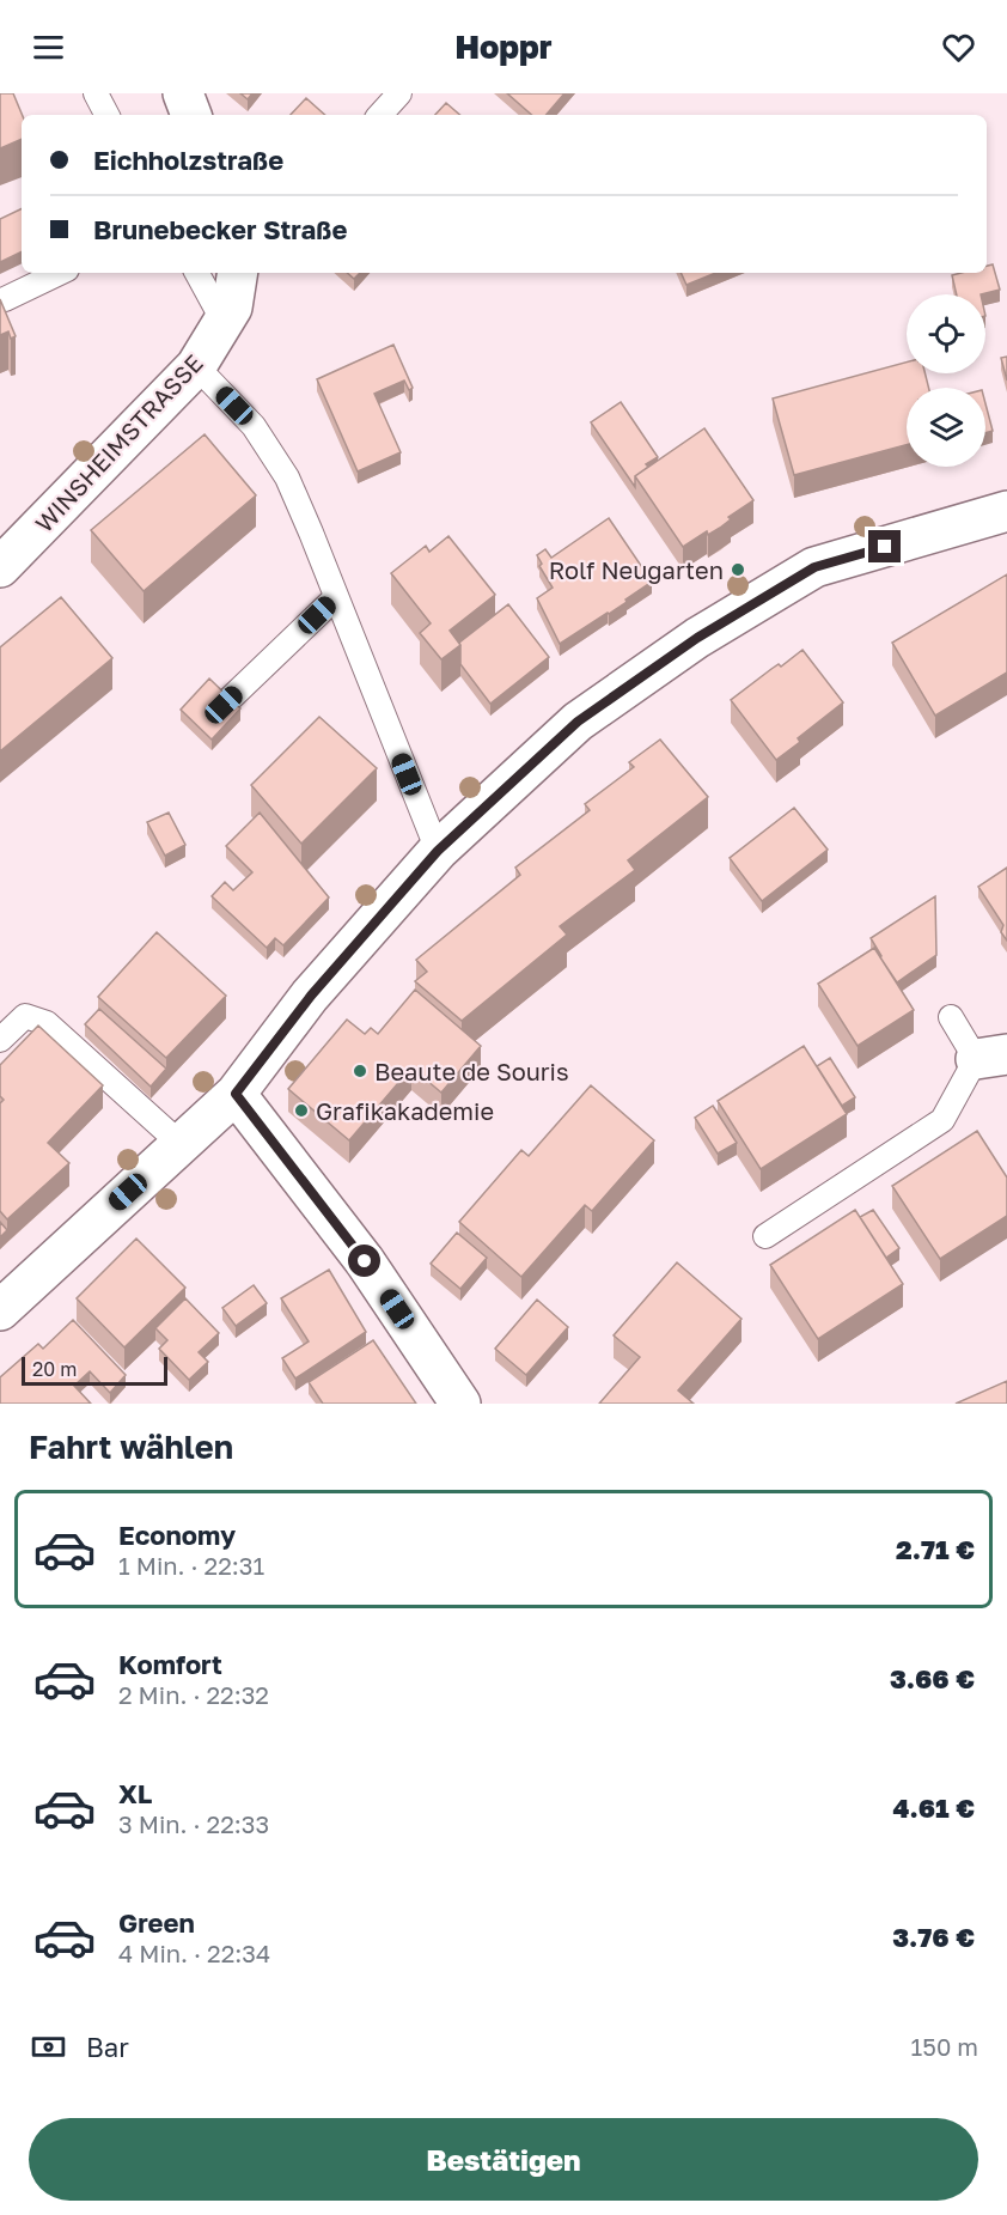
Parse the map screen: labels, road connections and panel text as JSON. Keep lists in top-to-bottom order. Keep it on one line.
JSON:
{"streets":{"street":["WINSHEIMSTRASSE"]},"places":["Rolf Neugarten","Beaute de Souris","Grafikakademie"],"scale_bar":"20 m","page":{"header":"Hoppr","banner":["Eichholzstraße","Brunebecker Straße"],"scale":"20 m","heading":"Fahrt wählen","list":[{"name":"Economy","note":"1 Min. · 22:31","value":"2.71 €"},{"name":"Komfort","note":"2 Min. · 22:32","value":"3.66 €"},{"name":"XL","note":"3 Min. · 22:33","value":"4.61 €"},{"name":"Green","note":"4 Min. · 22:34","value":"3.76 €"}],"pay":["Bar","150 m"],"buttons":"Bestätigen"}}
